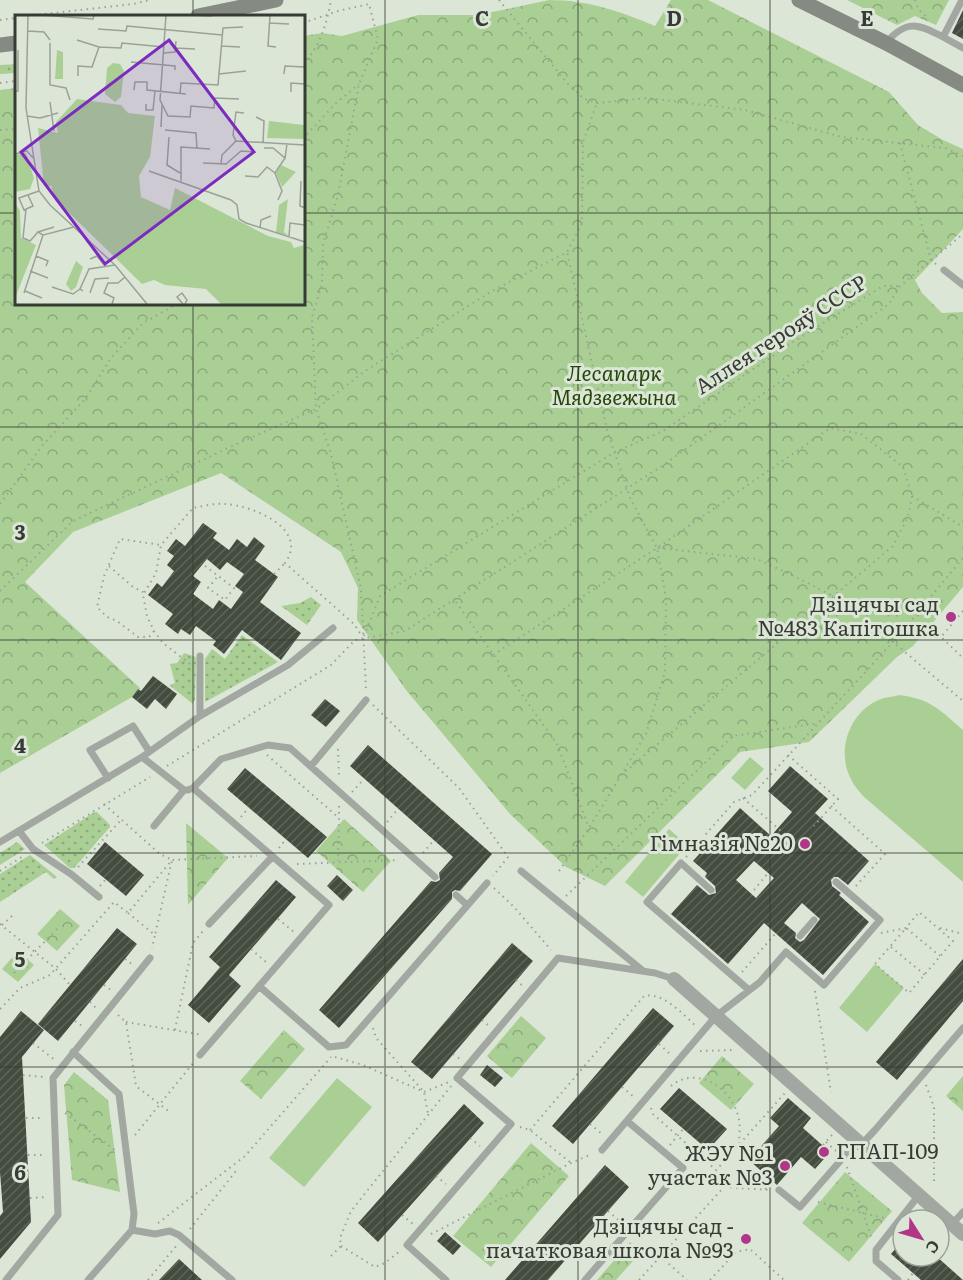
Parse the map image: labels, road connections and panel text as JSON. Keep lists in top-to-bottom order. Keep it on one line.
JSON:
{"streets":{"path":["Аллея герояў СССР"]},"parks":["Лесапарк Мядзвежына"],"places":["Дзіцячы сад №483 Капітошка","Гімназія №20","ГПАП-109","ЖЭУ №1 участак №3","Дзіцячы сад - пачатковая школа №93"],"north":"bottom right","grid":{"columns":["C","D","E"],"rows":["3","4","5","6"]}}
